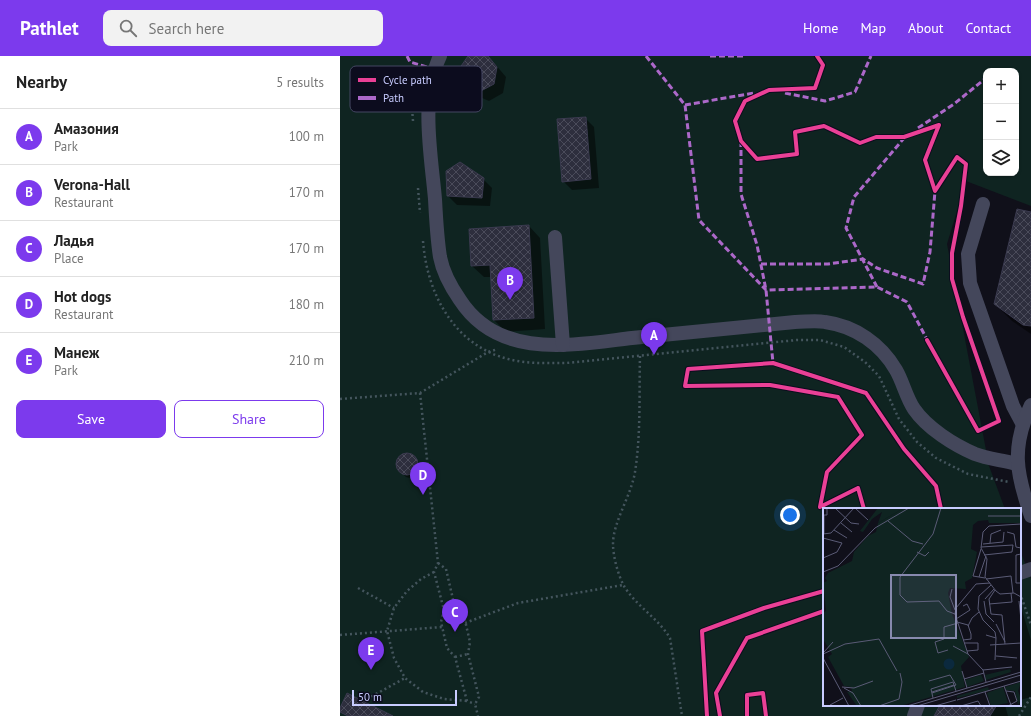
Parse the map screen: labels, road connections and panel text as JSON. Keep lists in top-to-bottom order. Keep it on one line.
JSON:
{"legend":["Cycle path","Path"],"scale_bar":"50 m","page":{"header":"Pathlet","search":"Search here","nav":["Home","Map","About","Contact"],"heading":["Nearby","5 results"],"map_buttons":["+","−"],"list":[{"mark":"A","name":"Амазония","note":"Park","value":"100 m"},{"mark":"B","name":"Verona-Hall","note":"Restaurant","value":"170 m"},{"mark":"C","name":"Ладья","note":"Place","value":"170 m"},{"mark":"D","name":"Hot dogs","note":"Restaurant","value":"180 m"},{"mark":"E","name":"Манеж","note":"Park","value":"210 m"}],"pins":["B","A","D","C","E"],"buttons":["Save","Share"],"scale":"50 m"}}
